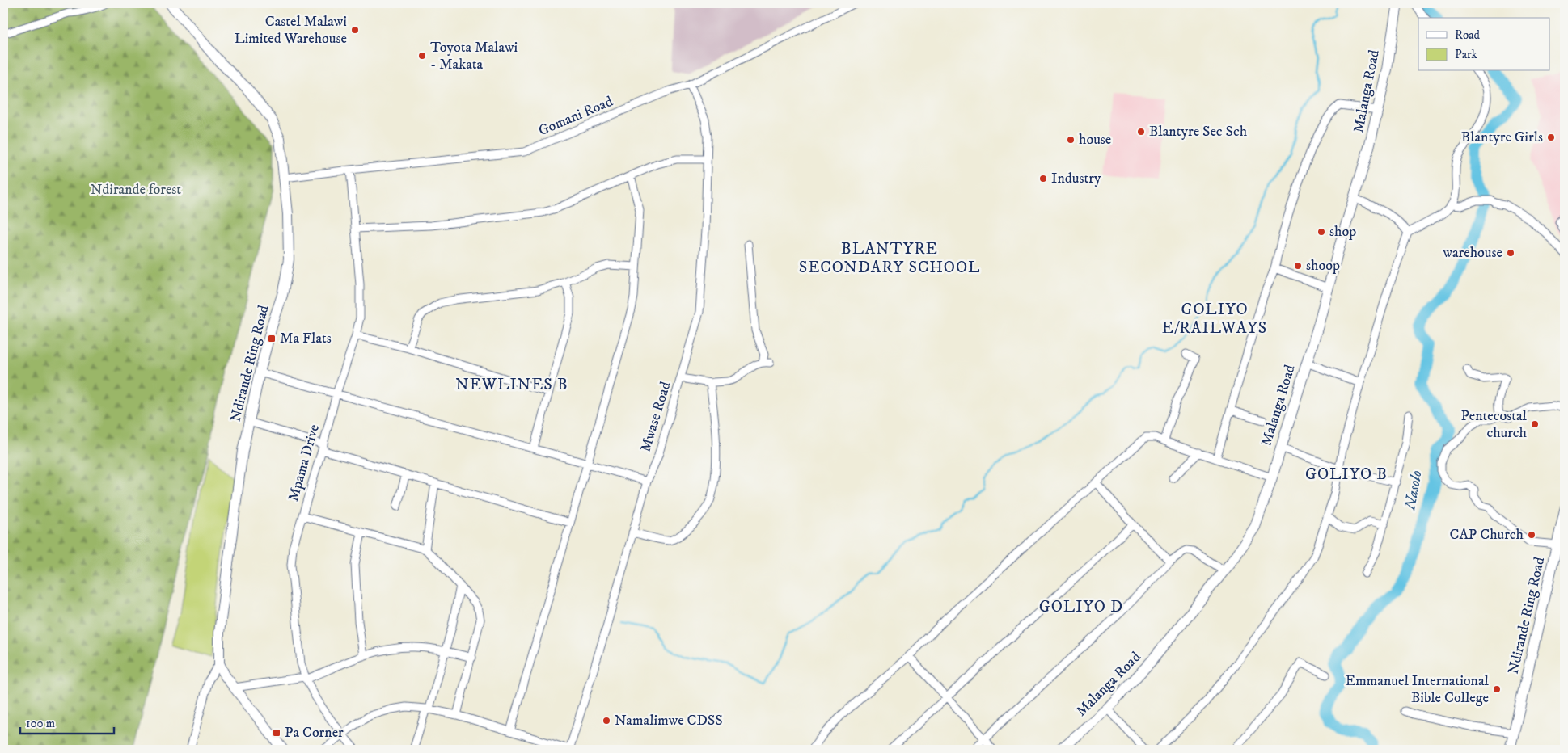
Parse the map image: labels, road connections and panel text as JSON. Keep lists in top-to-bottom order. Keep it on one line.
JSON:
{"streets":{"street":["Malanga Road","Gomani Road","Ndirande Ring Road","Mwase Road","Mpama Drive"]},"crossings":[["Gomani Road","Ndirande Ring Road"],["Gomani Road","Mwase Road"],["Gomani Road","Mpama Drive"]],"districts":["BLANTYRE SECONDARY SCHOOL","GOLIYO E/RAILWAYS","NEWLINES B","GOLIYO B","GOLIYO D"],"water":["Nasolo"],"parks":["Ndirande forest"],"places":{"other":["Castel Malawi Limited Warehouse","Toyota Malawi - Makata","Blantyre Sec Sch","Blantyre Girls","house","Industry","shop","warehouse","shoop","Pentecostal church","CAP Church","Emmanuel International Bible College","Namalimwe CDSS"],"transit":["Ma Flats","Pa Corner"]},"legend":["Road","Park"],"scale_bar":"100 m"}
